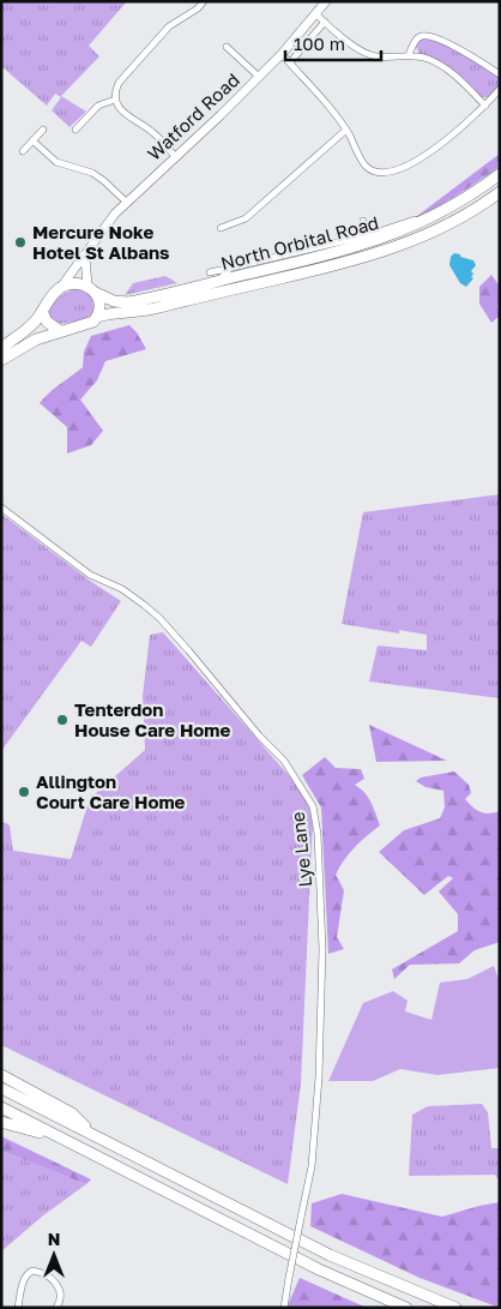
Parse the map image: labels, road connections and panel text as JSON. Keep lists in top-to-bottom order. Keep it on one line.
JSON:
{"streets":{"highway":["North Orbital Road"],"main road":["Watford Road"],"street":["Lye Lane"]},"crossings":[["Watford Road","North Orbital Road"]],"places":["Mercure Noke Hotel St Albans","Tenterdon House Care Home","Allington Court Care Home"],"scale_bar":"100 m","north":"top"}
